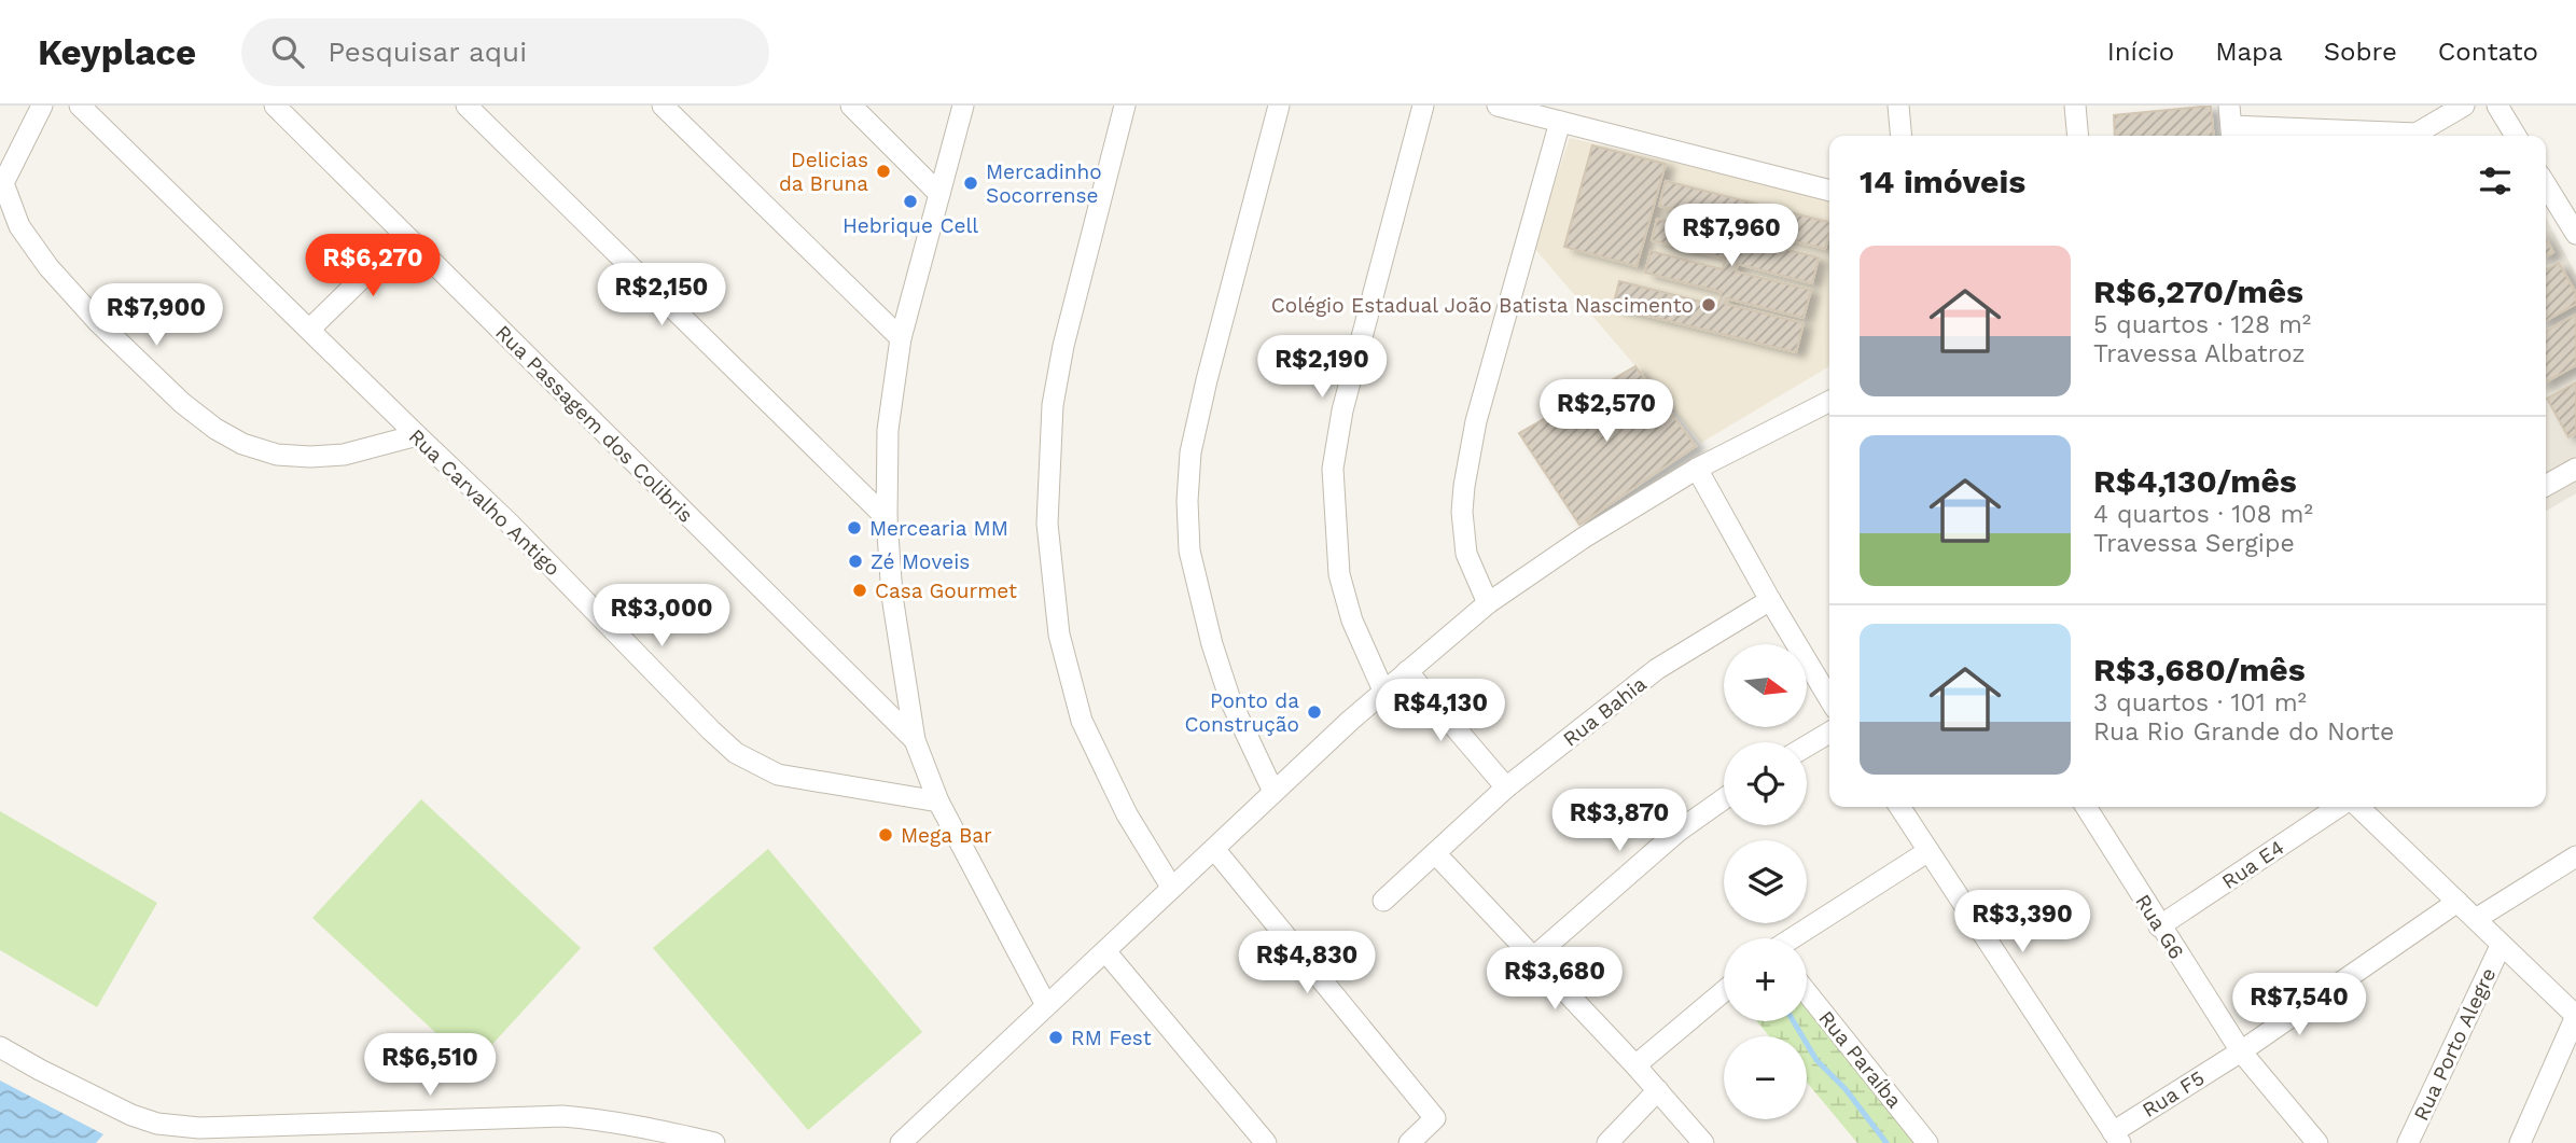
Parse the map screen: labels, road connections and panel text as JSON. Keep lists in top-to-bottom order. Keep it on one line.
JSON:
{"streets":{"street":["Rua Passagem dos Colibris","Rua Carvalho Antigo","Rua Bahia","Rua E4","Rua G6","Rua Porto Alegre","Rua Paraíba","Rua F5"]},"crossings":[["Rua E4","Rua G6"],["Rua G6","Rua F5"]],"places":["Delicias da Bruna","Mercadinho Socorrense","Hebrique Cell","Colégio Estadual João Batista Nascimento","Mercearia MM","Zé Moveis","Casa Gourmet","Ponto da Construção","Mega Bar","RM Fest"],"north":"right","page":{"header":"Keyplace","search":"Pesquisar aqui","nav":["Início","Mapa","Sobre","Contato"],"heading":"14 imóveis","price":["R$7,960","R$6,270","R$2,150","R$7,900","R$2,190","R$2,570","R$3,000","R$4,130","R$3,870","R$3,390","R$4,830","R$3,680","R$7,540","R$6,510"],"list":[{"name":"R$6,270/mês","note":"5 quartos · 128 m² · Travessa Albatroz"},{"name":"R$4,130/mês","note":"4 quartos · 108 m² · Travessa Sergipe"},{"name":"R$3,680/mês","note":"3 quartos · 101 m² · Rua Rio Grande do Norte"}],"map_buttons":["+","−"]}}
